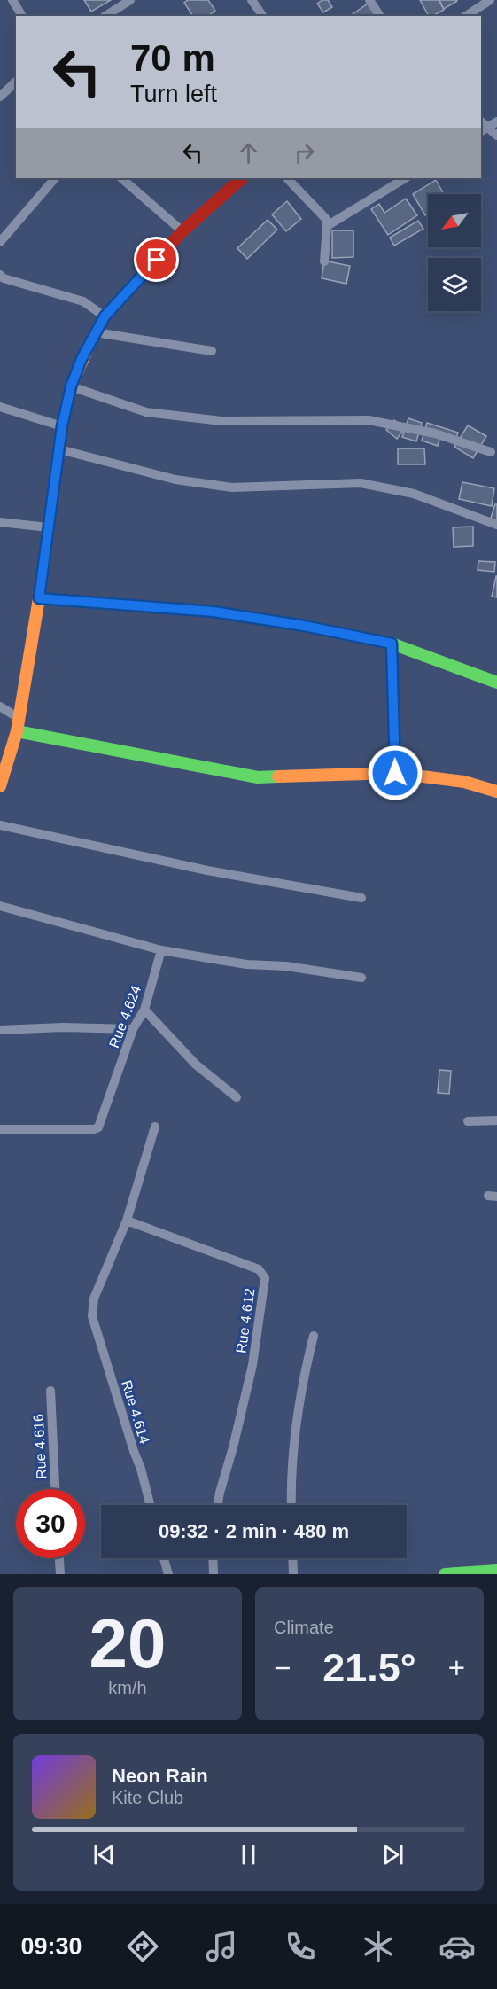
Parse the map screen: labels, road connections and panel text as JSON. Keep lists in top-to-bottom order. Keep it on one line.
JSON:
{"streets":{"street":["Rue 4.624","Rue 4.612","Rue 4.614","Rue 4.616"]},"crossings":[["Rue 4.612","Rue 4.614"]],"north":"bottom left","page":{"turn":["70 m","Turn left"],"limit":"30","trip":"09:32 · 2 min · 480 m","tile":[["20","km/h"],"Climate"],"heat":["−","21.5°","+"],"song":["Neon Rain","Kite Club"],"tabs":"09:30"}}
